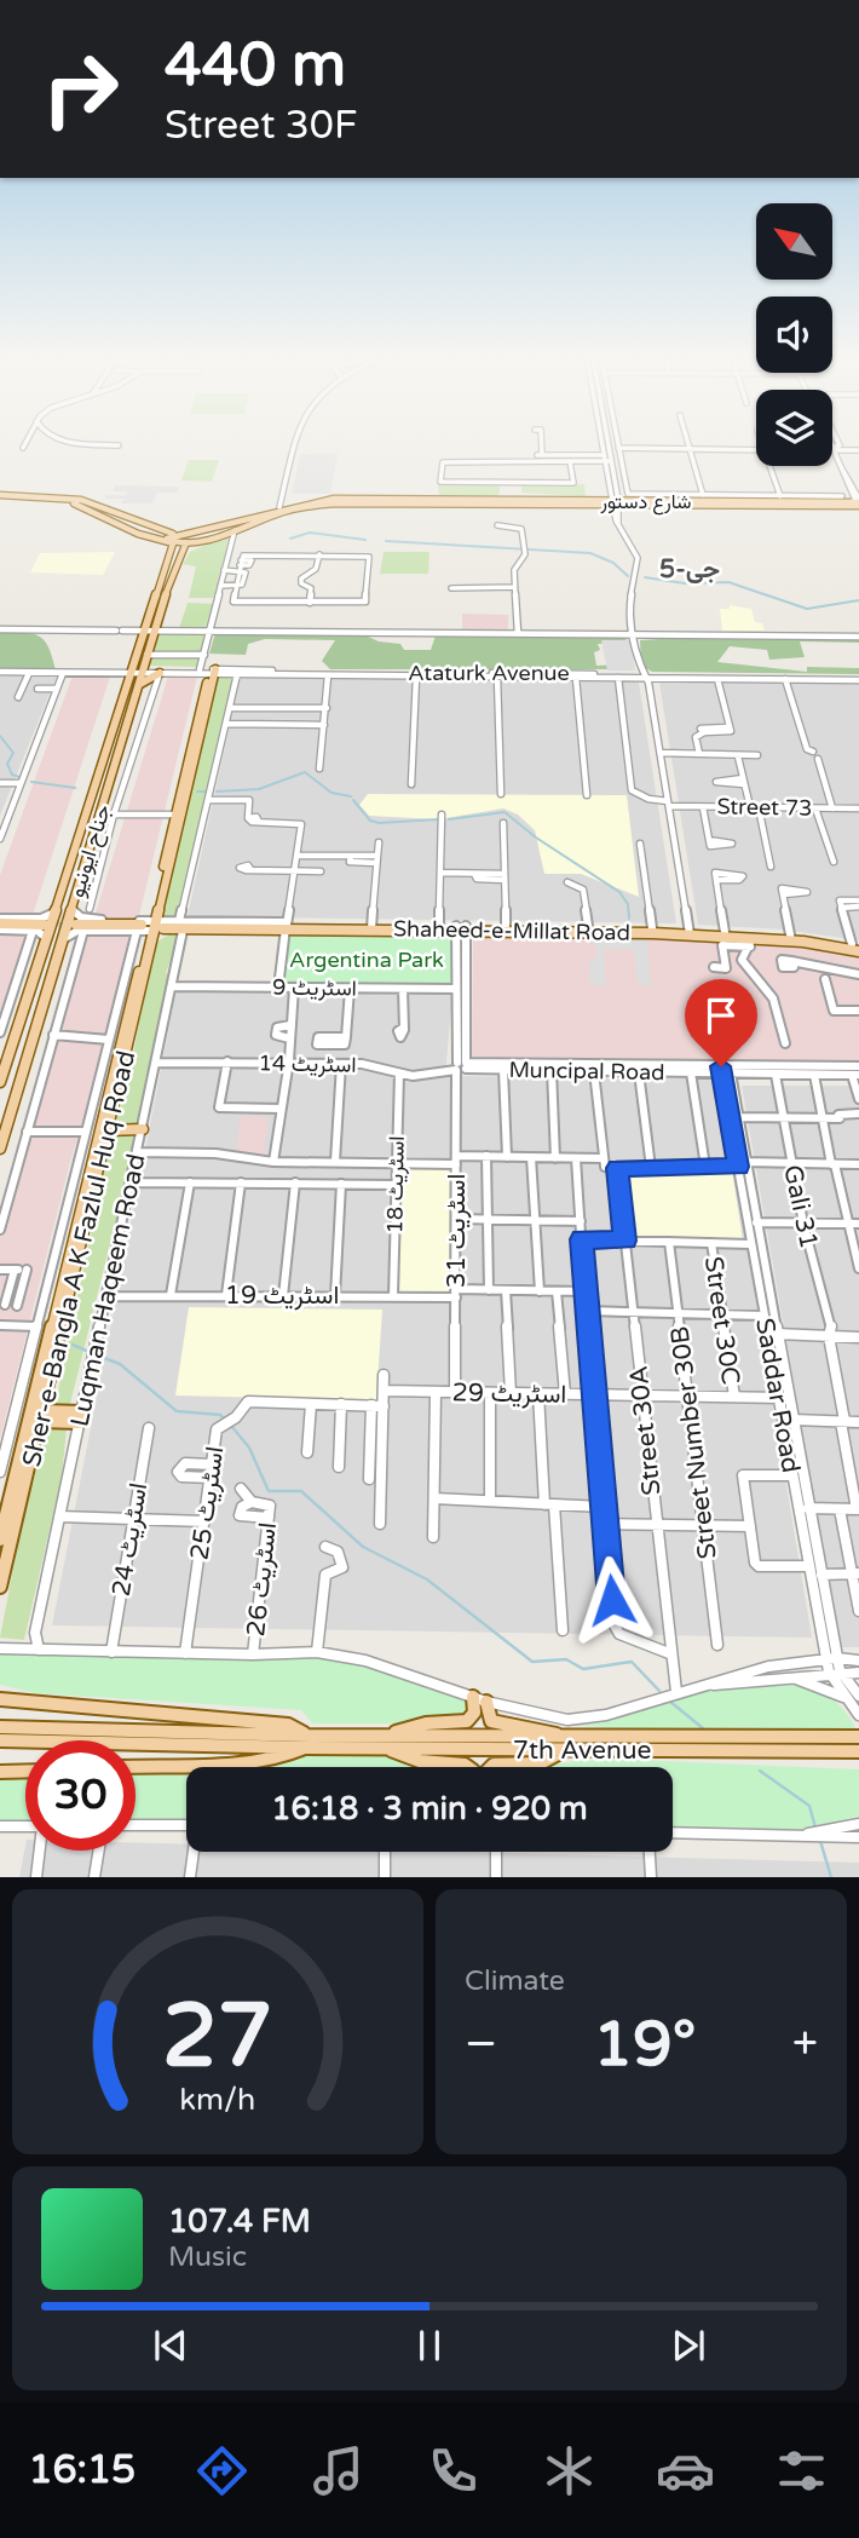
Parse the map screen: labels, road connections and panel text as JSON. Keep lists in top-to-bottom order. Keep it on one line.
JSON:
{"streets":{"main road":["شارع دستور","جناح ایونیو","Shaheed-e-Millat Road","Sher-e-Bangla A K Fazlul Huq Road","7th Avenue"],"street":["Ataturk Avenue","Street 73","اسٹریٹ 9","اسٹریٹ 14","Muncipal Road","اسٹریٹ 18","Gali 31","اسٹریٹ 31","Luqman Haqeem Road","اسٹریٹ 19","Street 30C","اسٹریٹ 29","Saddar Road","Street 30A","Street Number 30B","اسٹریٹ 25","اسٹریٹ 24","اسٹریٹ 26"]},"crossings":[["شارع دستور","جناح ایونیو"],["Ataturk Avenue","جناح ایونیو"],["Ataturk Avenue","Sher-e-Bangla A K Fazlul Huq Road"],["Shaheed-e-Millat Road","Sher-e-Bangla A K Fazlul Huq Road"],["Shaheed-e-Millat Road","Luqman Haqeem Road"],["اسٹریٹ 9","Luqman Haqeem Road"],["اسٹریٹ 14","Muncipal Road"],["اسٹریٹ 14","اسٹریٹ 18"],["اسٹریٹ 14","اسٹریٹ 31"],["اسٹریٹ 14","Luqman Haqeem Road"],["Muncipal Road","Gali 31"],["Muncipal Road","اسٹریٹ 31"],["Muncipal Road","Saddar Road"],["اسٹریٹ 18","اسٹریٹ 19"],["اسٹریٹ 31","اسٹریٹ 19"],["اسٹریٹ 31","اسٹریٹ 29"],["Sher-e-Bangla A K Fazlul Huq Road","Luqman Haqeem Road"],["Luqman Haqeem Road","اسٹریٹ 19"],["Street 30C","اسٹریٹ 29"],["اسٹریٹ 29","Saddar Road"],["اسٹریٹ 29","Street 30A"],["اسٹریٹ 29","Street Number 30B"]],"districts":["جی-5"],"parks":["Argentina Park"],"north":"top left","page":{"turn":["440 m","Street 30F"],"limit":"30","trip":"16:18 · 3 min · 920 m","tile":"Climate","heat":["−","19°","+"],"song":["107.4 FM","Music"],"tabs":"16:15","gauge":["27","km/h"]}}
